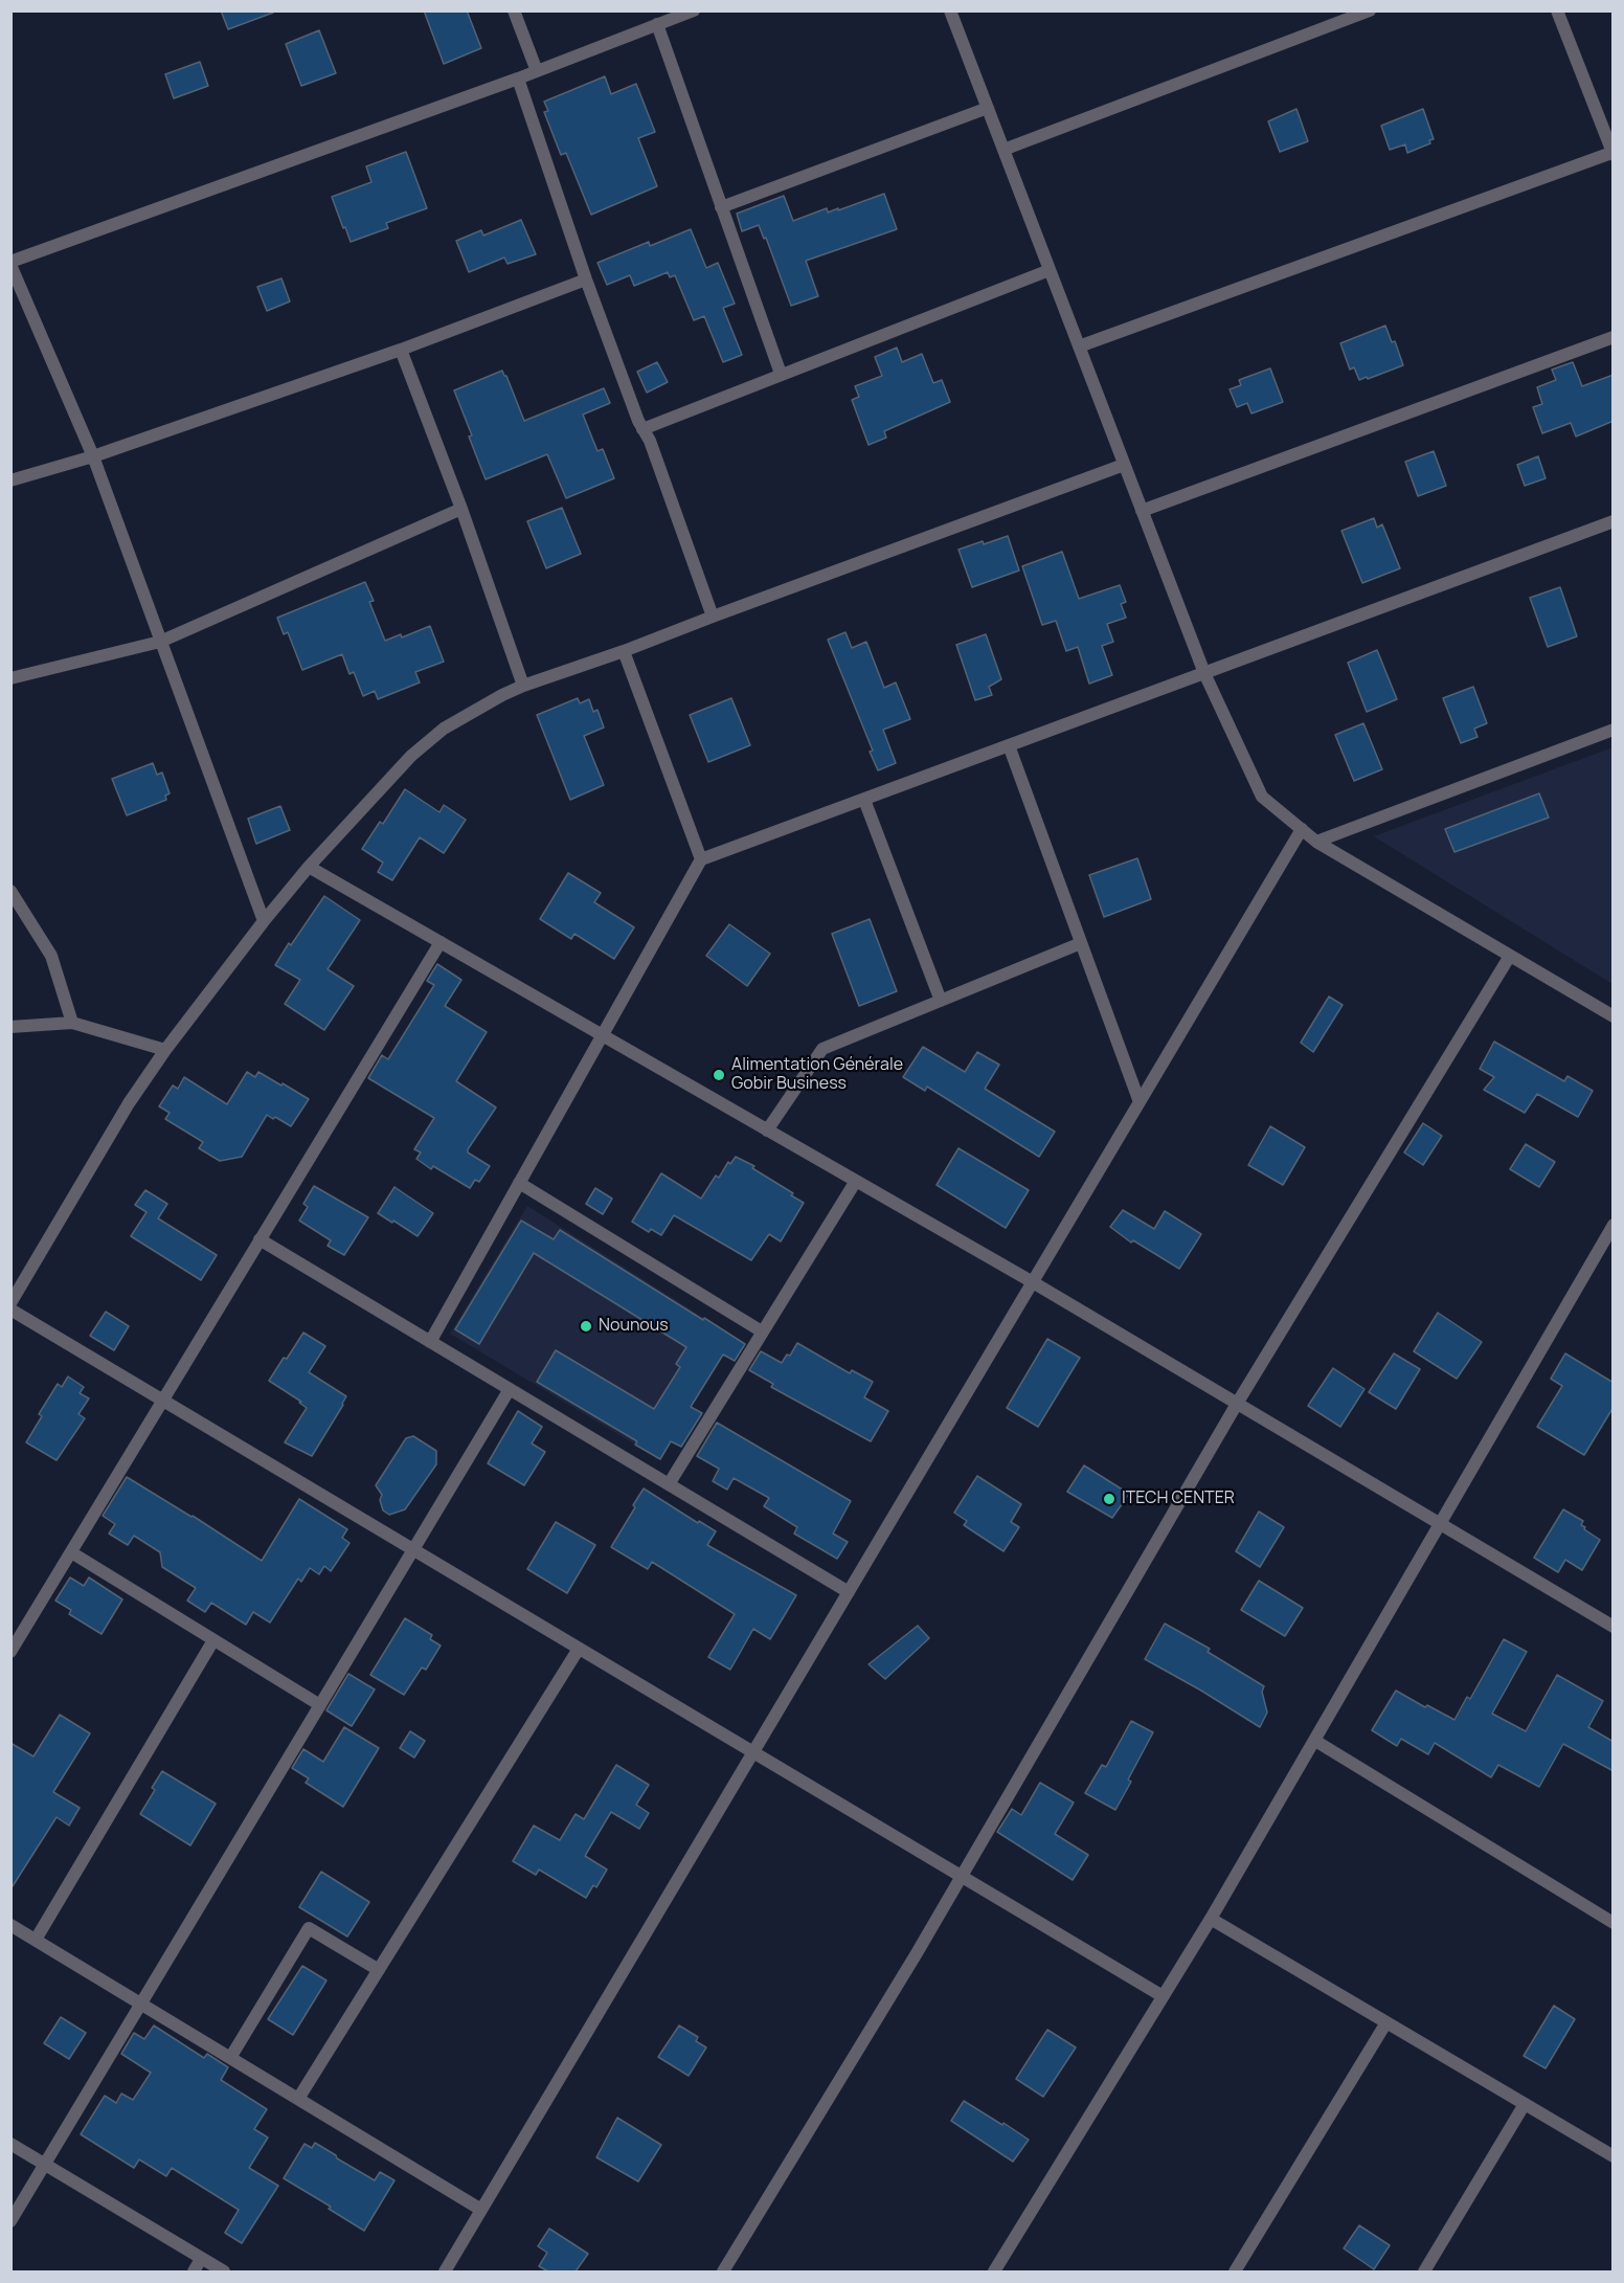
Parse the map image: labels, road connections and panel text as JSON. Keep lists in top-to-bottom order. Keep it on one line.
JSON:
{"places":["Alimentation Générale Gobir Business","Nounous","ITECH CENTER"]}
